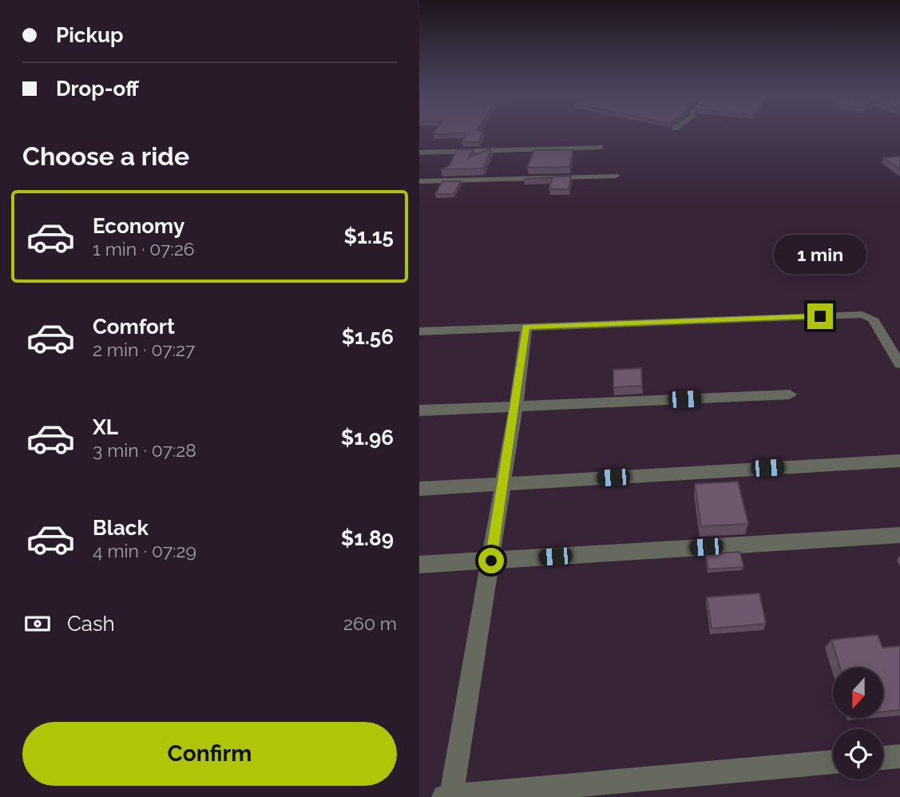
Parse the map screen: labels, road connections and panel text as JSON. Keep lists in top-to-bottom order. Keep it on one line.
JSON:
{"north":"bottom","page":{"banner":["Pickup","Drop-off"],"heading":"Choose a ride","list":[{"name":"Economy","note":"1 min · 07:26","value":"$1.15"},{"name":"Comfort","note":"2 min · 07:27","value":"$1.56"},{"name":"XL","note":"3 min · 07:28","value":"$1.96"},{"name":"Black","note":"4 min · 07:29","value":"$1.89"}],"bubble":"1 min","pay":["Cash","260 m"],"buttons":"Confirm"}}
